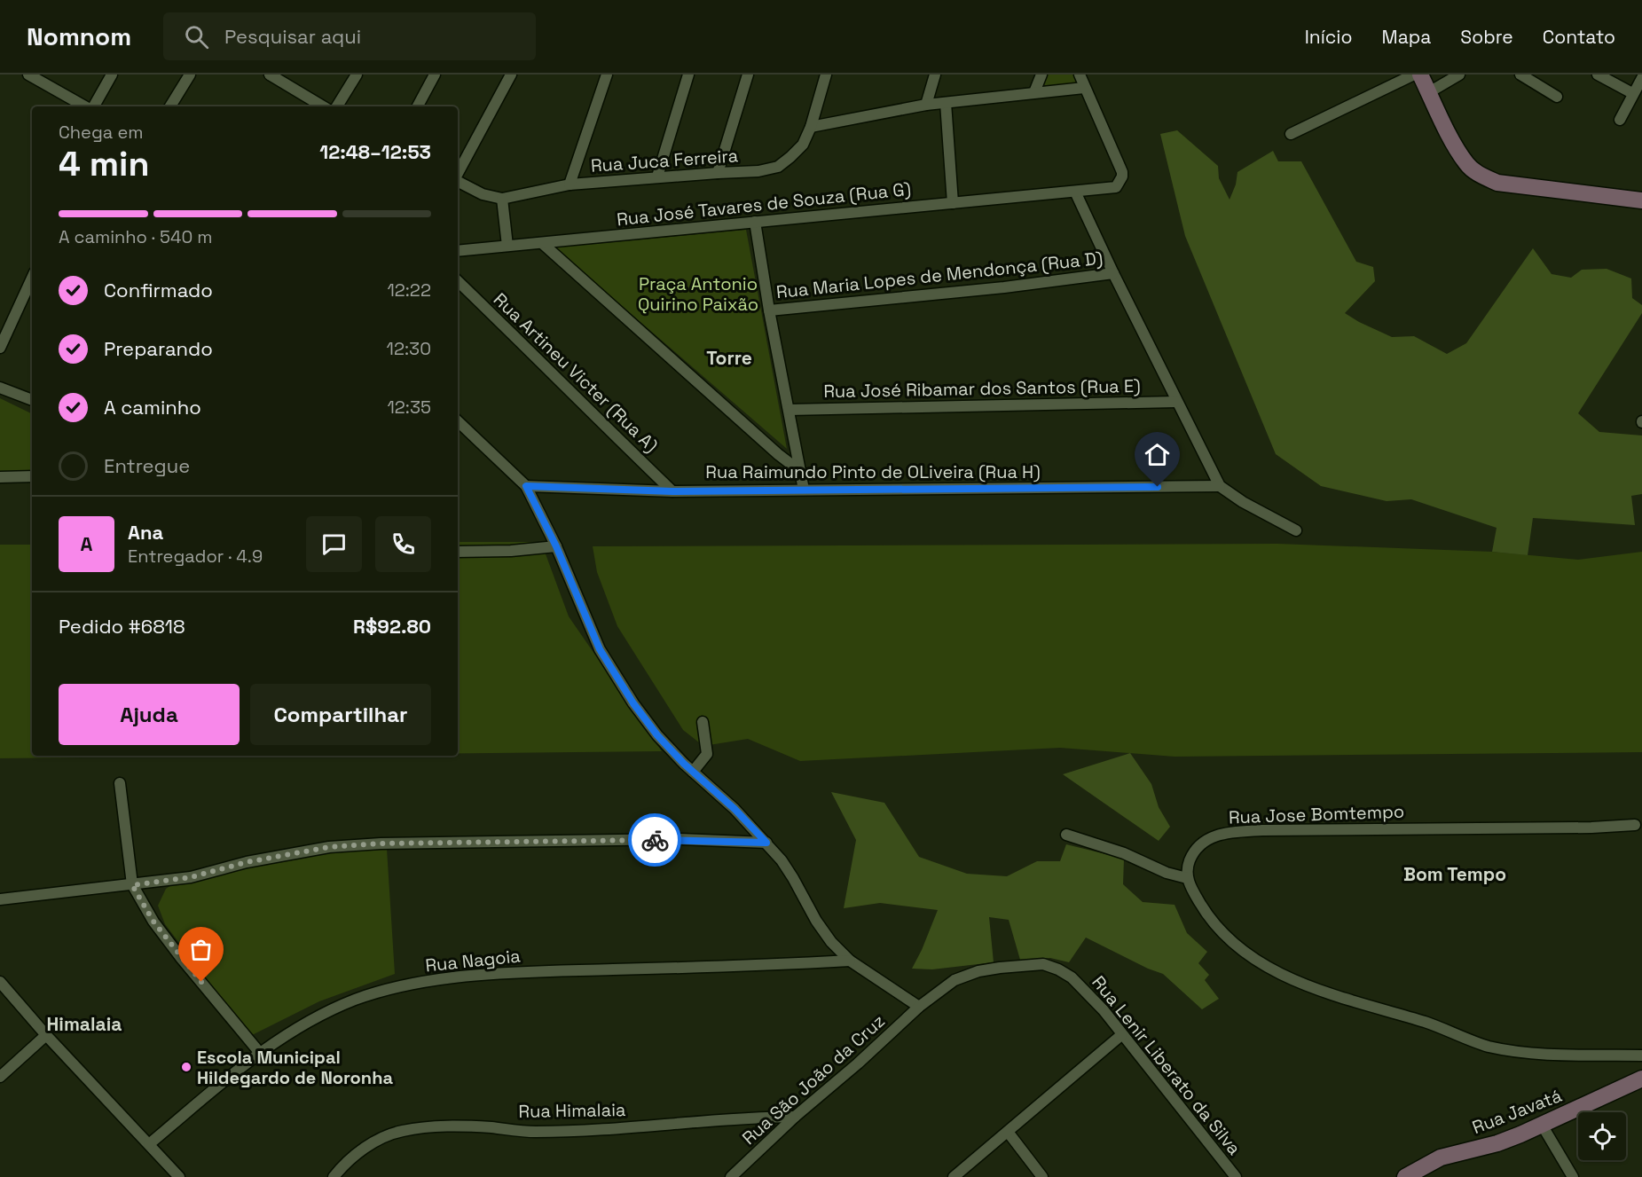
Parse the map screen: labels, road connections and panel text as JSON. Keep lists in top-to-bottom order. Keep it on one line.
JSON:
{"streets":{"street":["Rua Juca Ferreira","Rua José Tavares de Souza (Rua G)","Rua Maria Lopes de Mendonça (Rua D)","Rua Artineu Victer (Rua A)","Rua José Ribamar dos Santos (Rua E)","Rua Raimundo Pinto de OLiveira (Rua H)","Rua Jose Bomtempo","Rua Nagoia","Rua Lenir Liberato da Silva","Rua São João da Cruz","Rua Himalaia","Rua Javatá"]},"crossings":[["Rua Artineu Victer (Rua A)","Rua Raimundo Pinto de OLiveira (Rua H)"],["Rua Lenir Liberato da Silva","Rua São João da Cruz"],["Rua São João da Cruz","Rua Himalaia"]],"districts":["Torre","Bom Tempo","Himalaia"],"parks":["Praça Antonio Quirino Paixão"],"places":["Escola Municipal Hildegardo de Noronha"],"page":{"header":"Nomnom","search":"Pesquisar aqui","nav":["Início","Mapa","Sobre","Contato"],"heading":["4 min","Chega em","12:48–12:53"],"panel":["Ana","Entregador · 4.9","Pedido #6818","R$92.80"],"bar":"A caminho · 540 m","list":[["Confirmado","12:22"],["Preparando","12:30"],["A caminho","12:35"],"Entregue"],"round":"A","buttons":["Ajuda","Compartilhar"]}}
